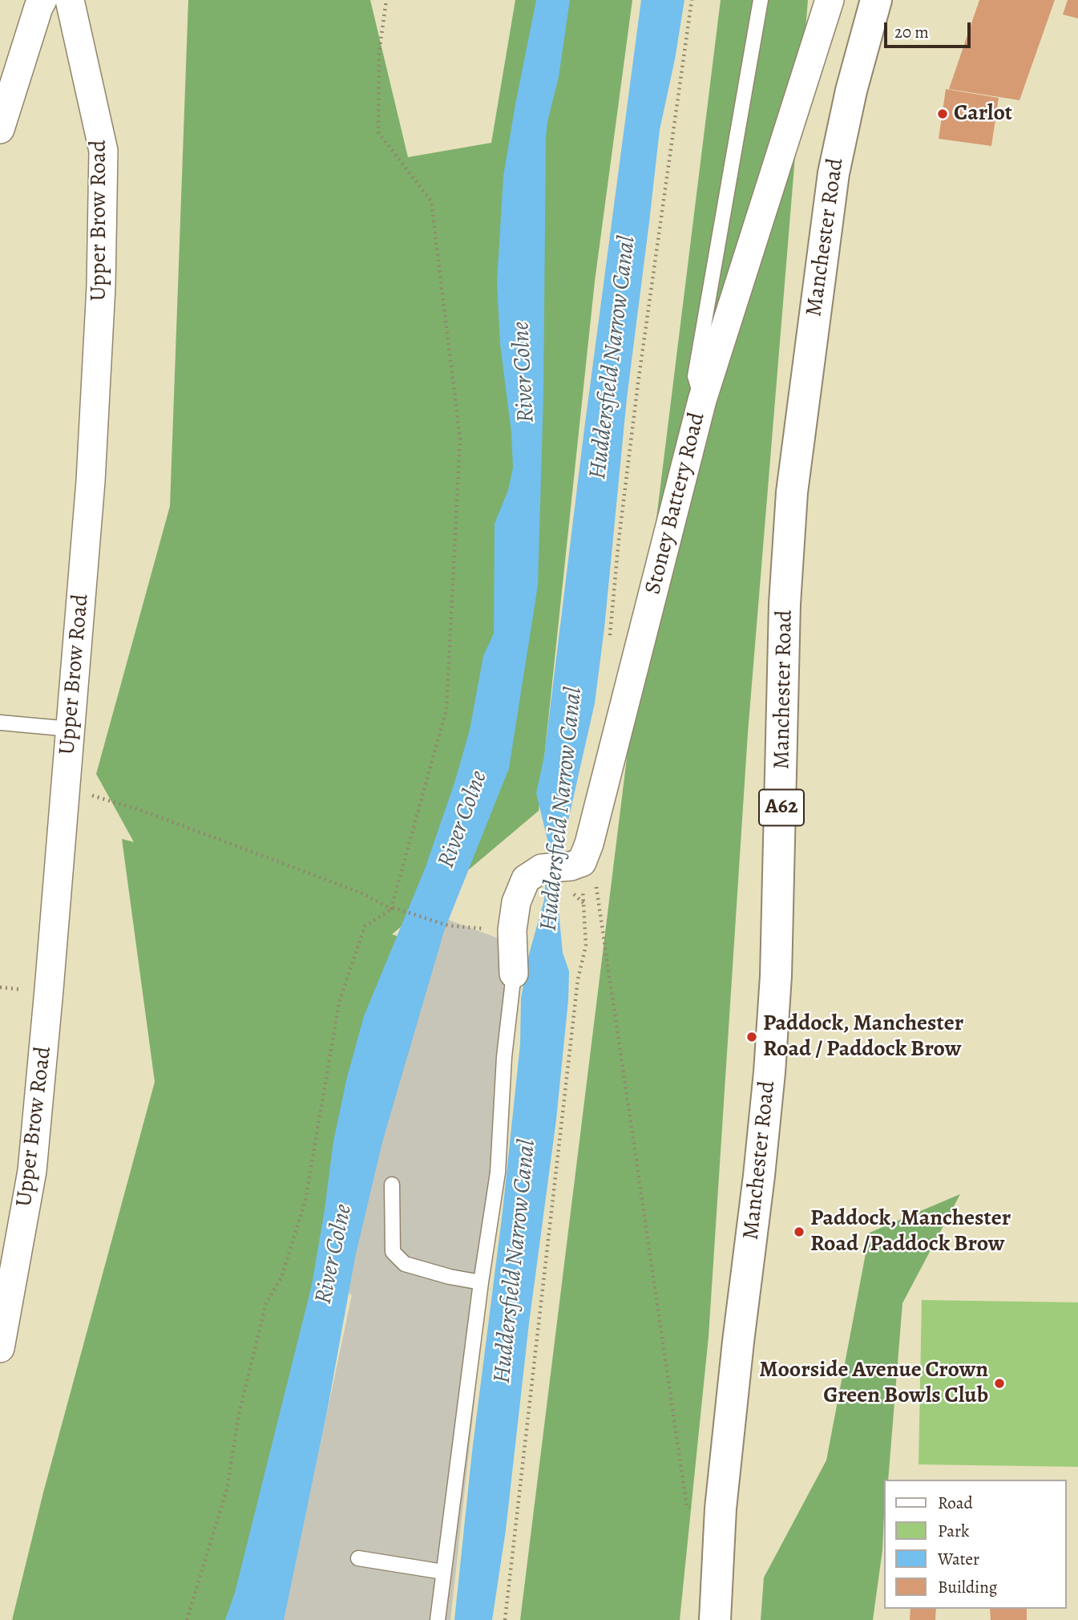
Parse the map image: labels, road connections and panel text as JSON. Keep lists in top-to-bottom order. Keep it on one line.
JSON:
{"streets":{"main road":["Manchester Road","A62"],"street":["Upper Brow Road","Stoney Battery Road"]},"water":["Huddersfield Narrow Canal","River Colne"],"places":["Carlot","Paddock, Manchester Road / Paddock Brow","Paddock, Manchester Road /Paddock Brow","Moorside Avenue Crown Green Bowls Club"],"legend":["Road","Park","Water","Building"],"scale_bar":"20 m"}
